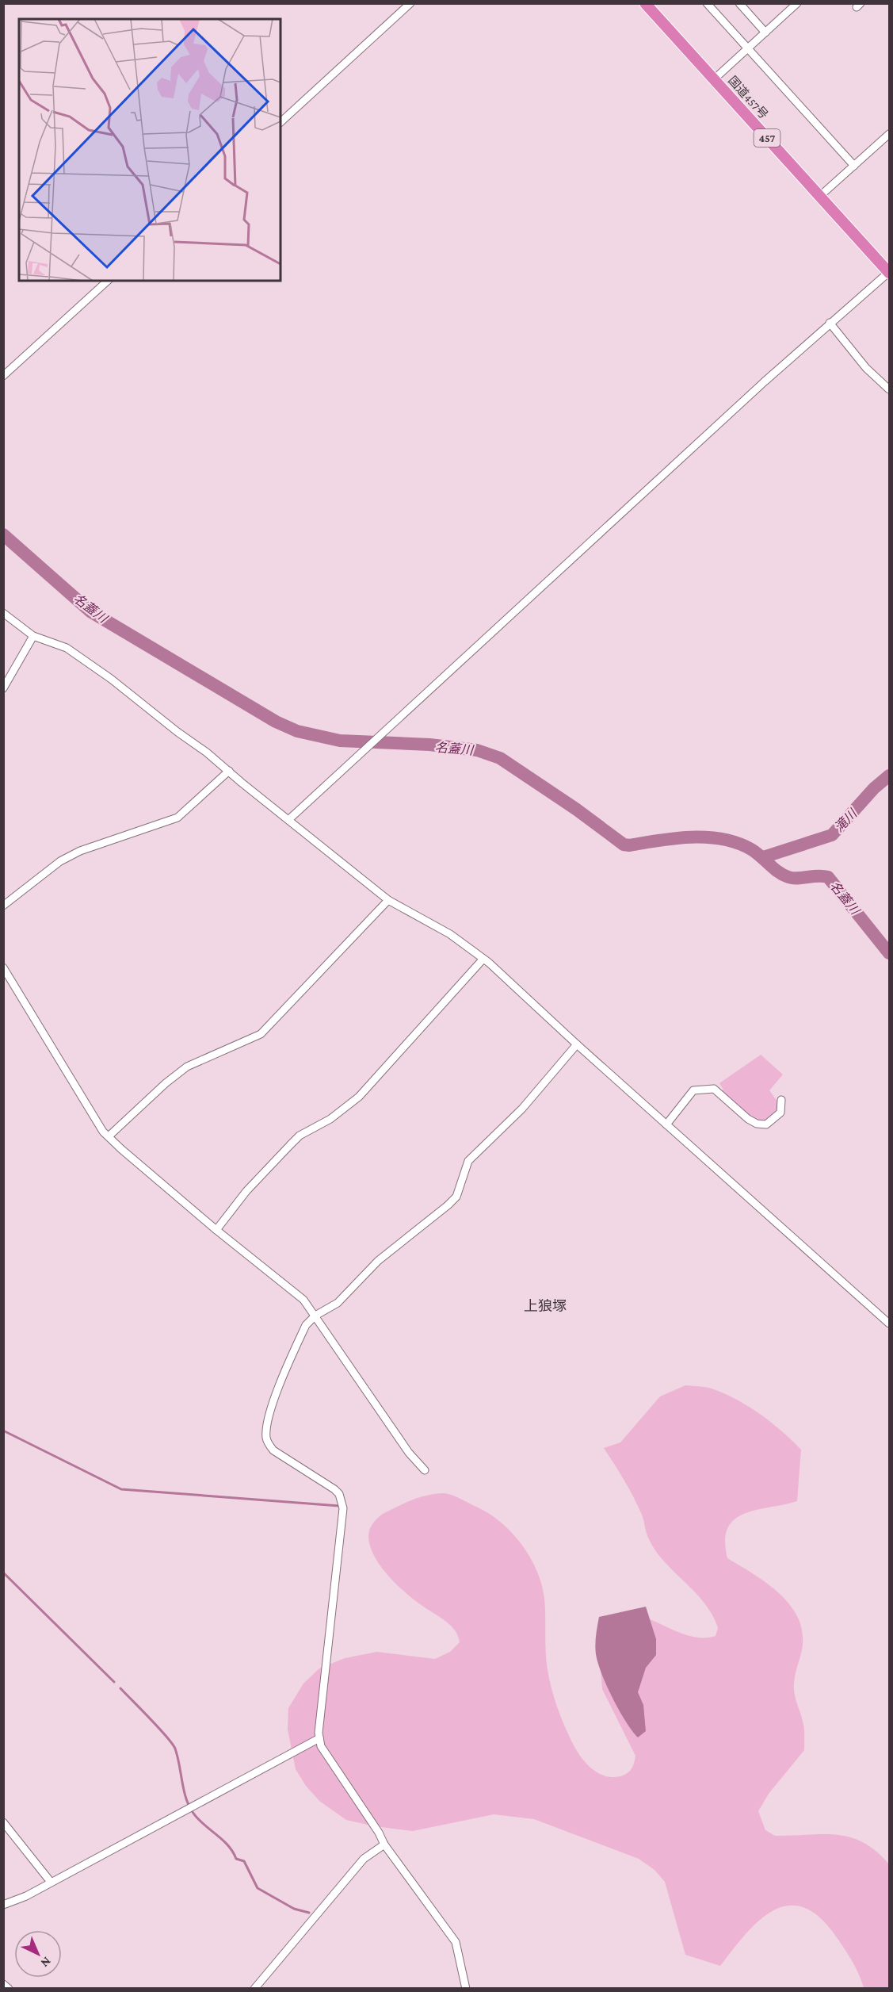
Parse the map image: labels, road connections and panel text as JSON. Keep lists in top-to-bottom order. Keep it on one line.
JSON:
{"streets":{"highway":["国道457号","457"]},"districts":["上狼塚"],"water":["名蓋川","滝川"],"north":"bottom right"}
